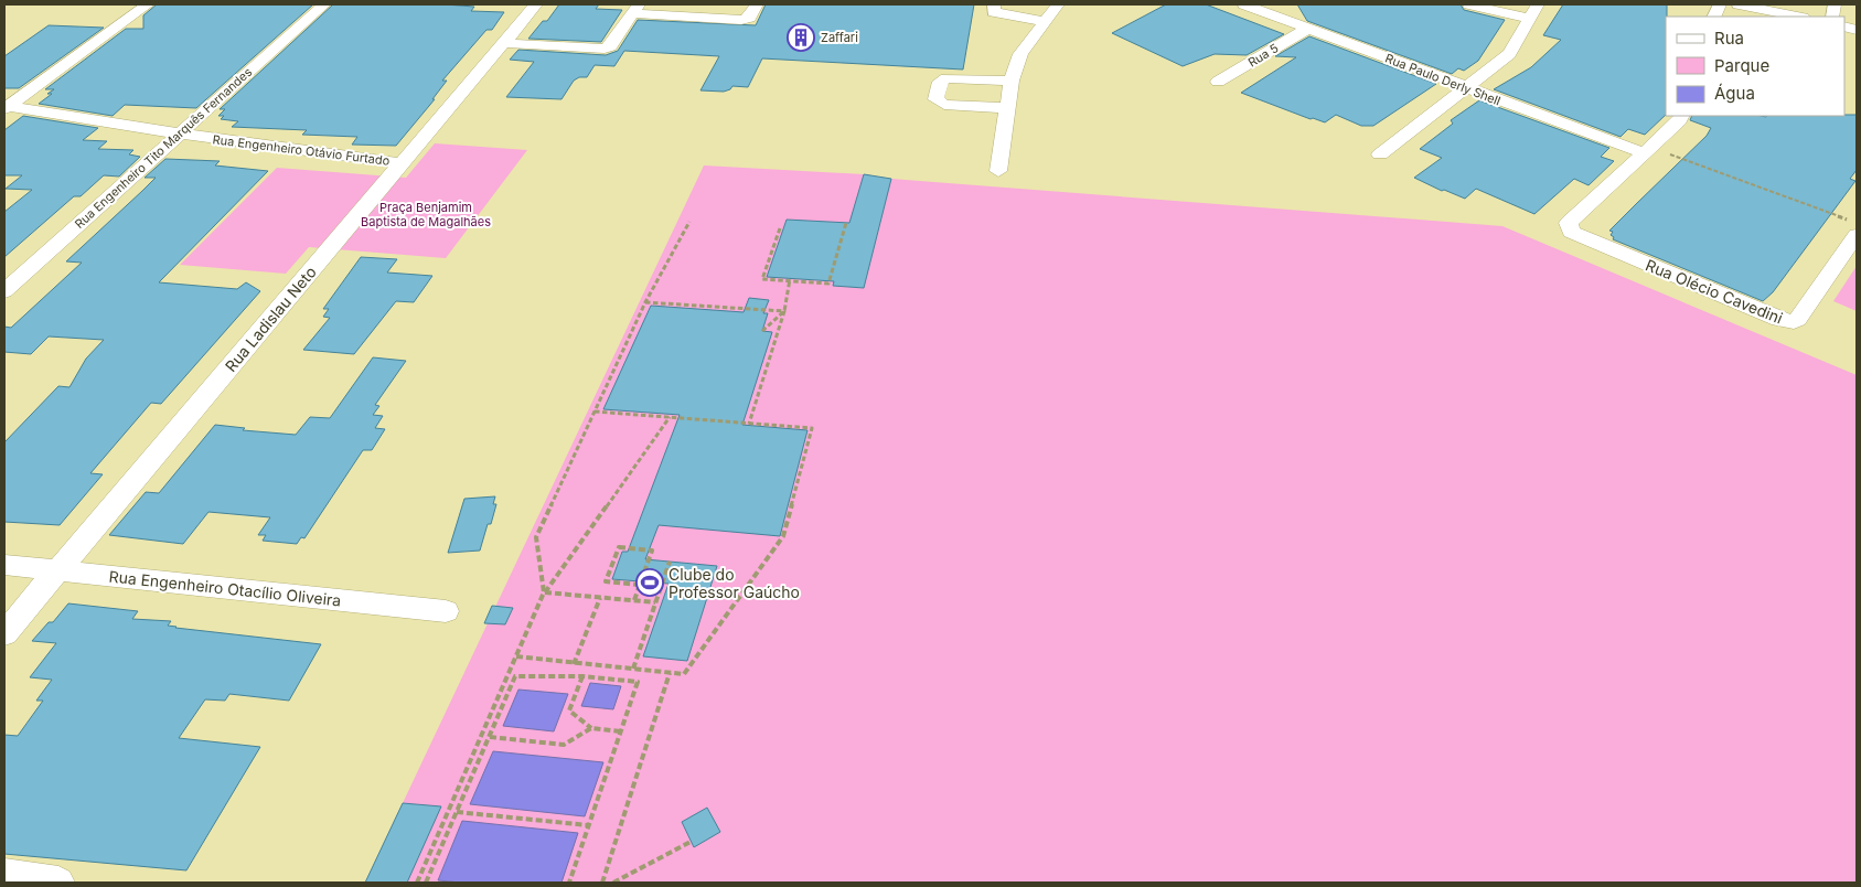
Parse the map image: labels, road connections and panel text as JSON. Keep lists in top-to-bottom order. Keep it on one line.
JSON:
{"streets":{"street":["Rua 5","Rua Paulo Derly Shell","Rua Engenheiro Tito Marquês Fernandes","Rua Engenheiro Otávio Furtado","Rua Olécio Cavedini","Rua Ladislau Neto","Rua Engenheiro Otacílio Oliveira"]},"crossings":[["Rua 5","Rua Paulo Derly Shell"],["Rua Paulo Derly Shell","Rua Olécio Cavedini"],["Rua Engenheiro Tito Marquês Fernandes","Rua Engenheiro Otávio Furtado"],["Rua Engenheiro Otávio Furtado","Rua Ladislau Neto"],["Rua Ladislau Neto","Rua Engenheiro Otacílio Oliveira"]],"parks":["Praça Benjamim Baptista de Magalhães"],"places":{"building":["Zaffari"],"sports":["Clube do Professor Gaúcho"]},"legend":["Rua","Parque","Água"]}
